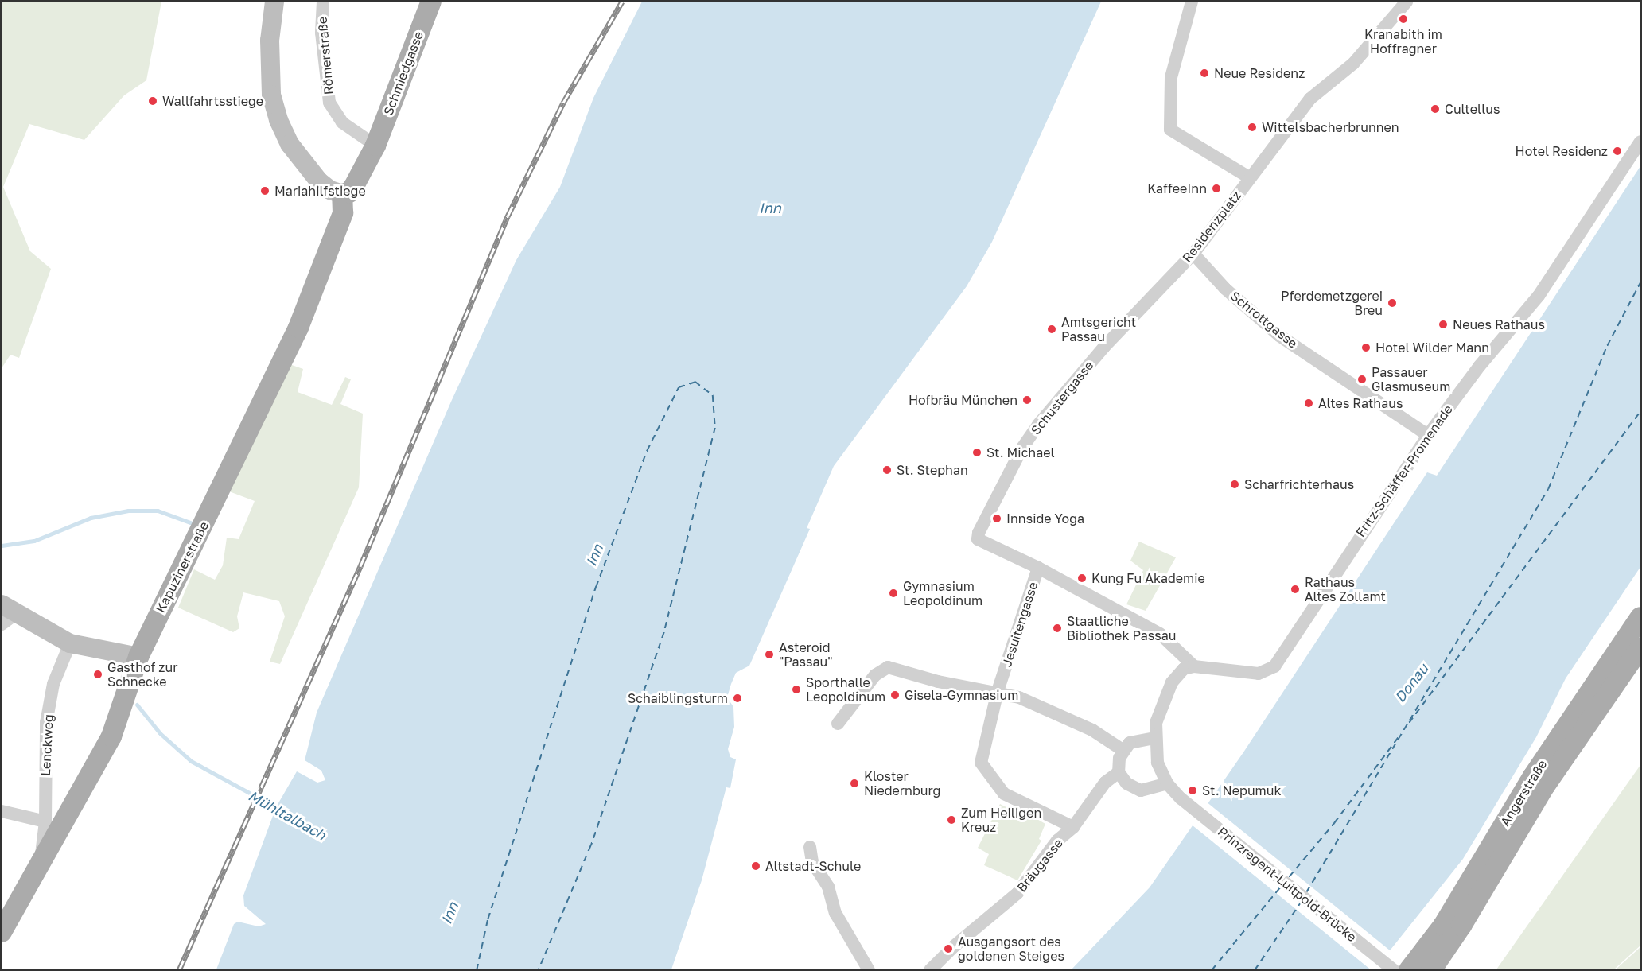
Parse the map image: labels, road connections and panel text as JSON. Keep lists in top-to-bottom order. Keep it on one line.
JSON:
{"streets":{"main road":["Schmiedgasse","Kapuzinerstraße","Angerstraße"],"street":["Römerstraße","Residenzplatz","Schrottgasse","Schustergasse","Fritz-Schäffer-Promenade","Jesuitengasse","Lenckweg","Bräugasse","Prinzregent-Luitpold-Brücke"]},"crossings":[["Römerstraße","Schmiedgasse"],["Schmiedgasse","Kapuzinerstraße"],["Residenzplatz","Schrottgasse"],["Residenzplatz","Schustergasse"],["Schrottgasse","Fritz-Schäffer-Promenade"],["Schustergasse","Jesuitengasse"],["Fritz-Schäffer-Promenade","Prinzregent-Luitpold-Brücke"],["Kapuzinerstraße","Lenckweg"],["Jesuitengasse","Bräugasse"]],"water":["Inn","Donau","Mühltalbach"],"places":["Kranabith im Hoffragner","Neue Residenz","Wallfahrtsstiege","Cultellus","Wittelsbacherbrunnen","Hotel Residenz","KaffeeInn","Mariahilfstiege","Pferdemetzgerei Breu","Neues Rathaus","Amtsgericht Passau","Hotel Wilder Mann","Passauer Glasmuseum","Hofbräu München","Altes Rathaus","St. Michael","St. Stephan","Scharfrichterhaus","Innside Yoga","Kung Fu Akademie","Rathaus Altes Zollamt","Gymnasium Leopoldinum","Staatliche Bibliothek Passau","Asteroid \"Passau\"","Gasthof zur Schnecke","Sporthalle Leopoldinum","Gisela-Gymnasium","Schaiblingsturm","Kloster Niedernburg","St. Nepumuk","Zum Heiligen Kreuz","Altstadt-Schule","Ausgangsort des goldenen Steiges"]}
